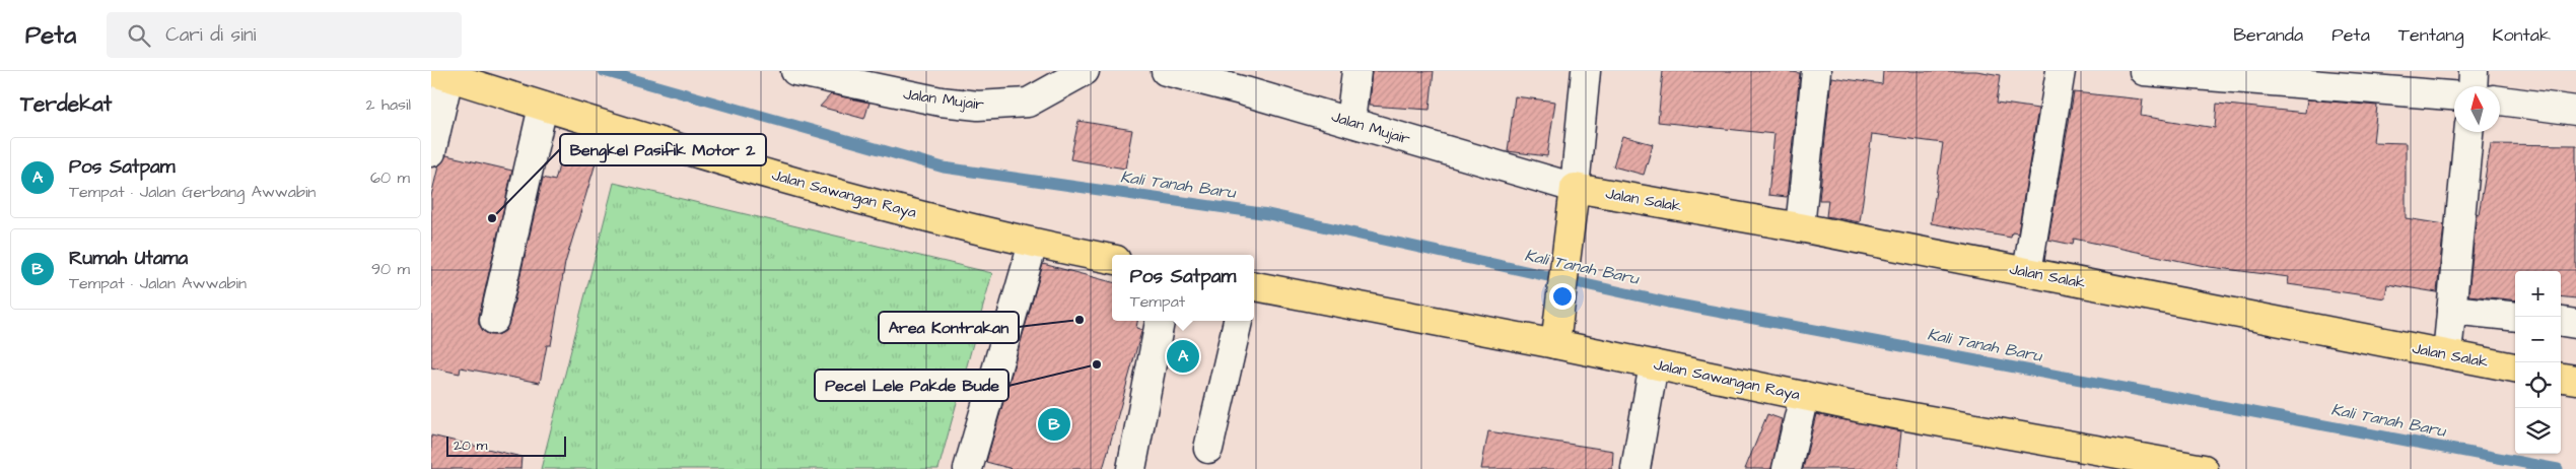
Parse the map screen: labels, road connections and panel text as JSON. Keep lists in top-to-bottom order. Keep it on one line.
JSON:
{"streets":{"highway":["Jalan Sawangan Raya","Jalan Salak"],"street":["Jalan Mujair"]},"crossings":[["Jalan Mujair","Jalan Salak"]],"water":["Kali Tanah Baru"],"places":["Bengkel Pasifik Motor 2","Area Kontrakan","Pecel Lele Pakde Bude"],"scale_bar":"20 m","north":"top","page":{"header":"Peta","search":"Cari di sini","nav":["Beranda","Peta","Tentang","Kontak"],"heading":["Terdekat","2 hasil"],"list":[{"mark":"A","name":"Pos Satpam","note":"Tempat · Jalan Gerbang Awwabin","value":"60 m"},{"mark":"B","name":"Rumah Utama","note":"Tempat · Jalan Awwabin","value":"90 m"}],"popup":["Pos Satpam","Tempat"],"map_buttons":["+","−"],"pins":["A","B"],"scale":"20 m"}}
